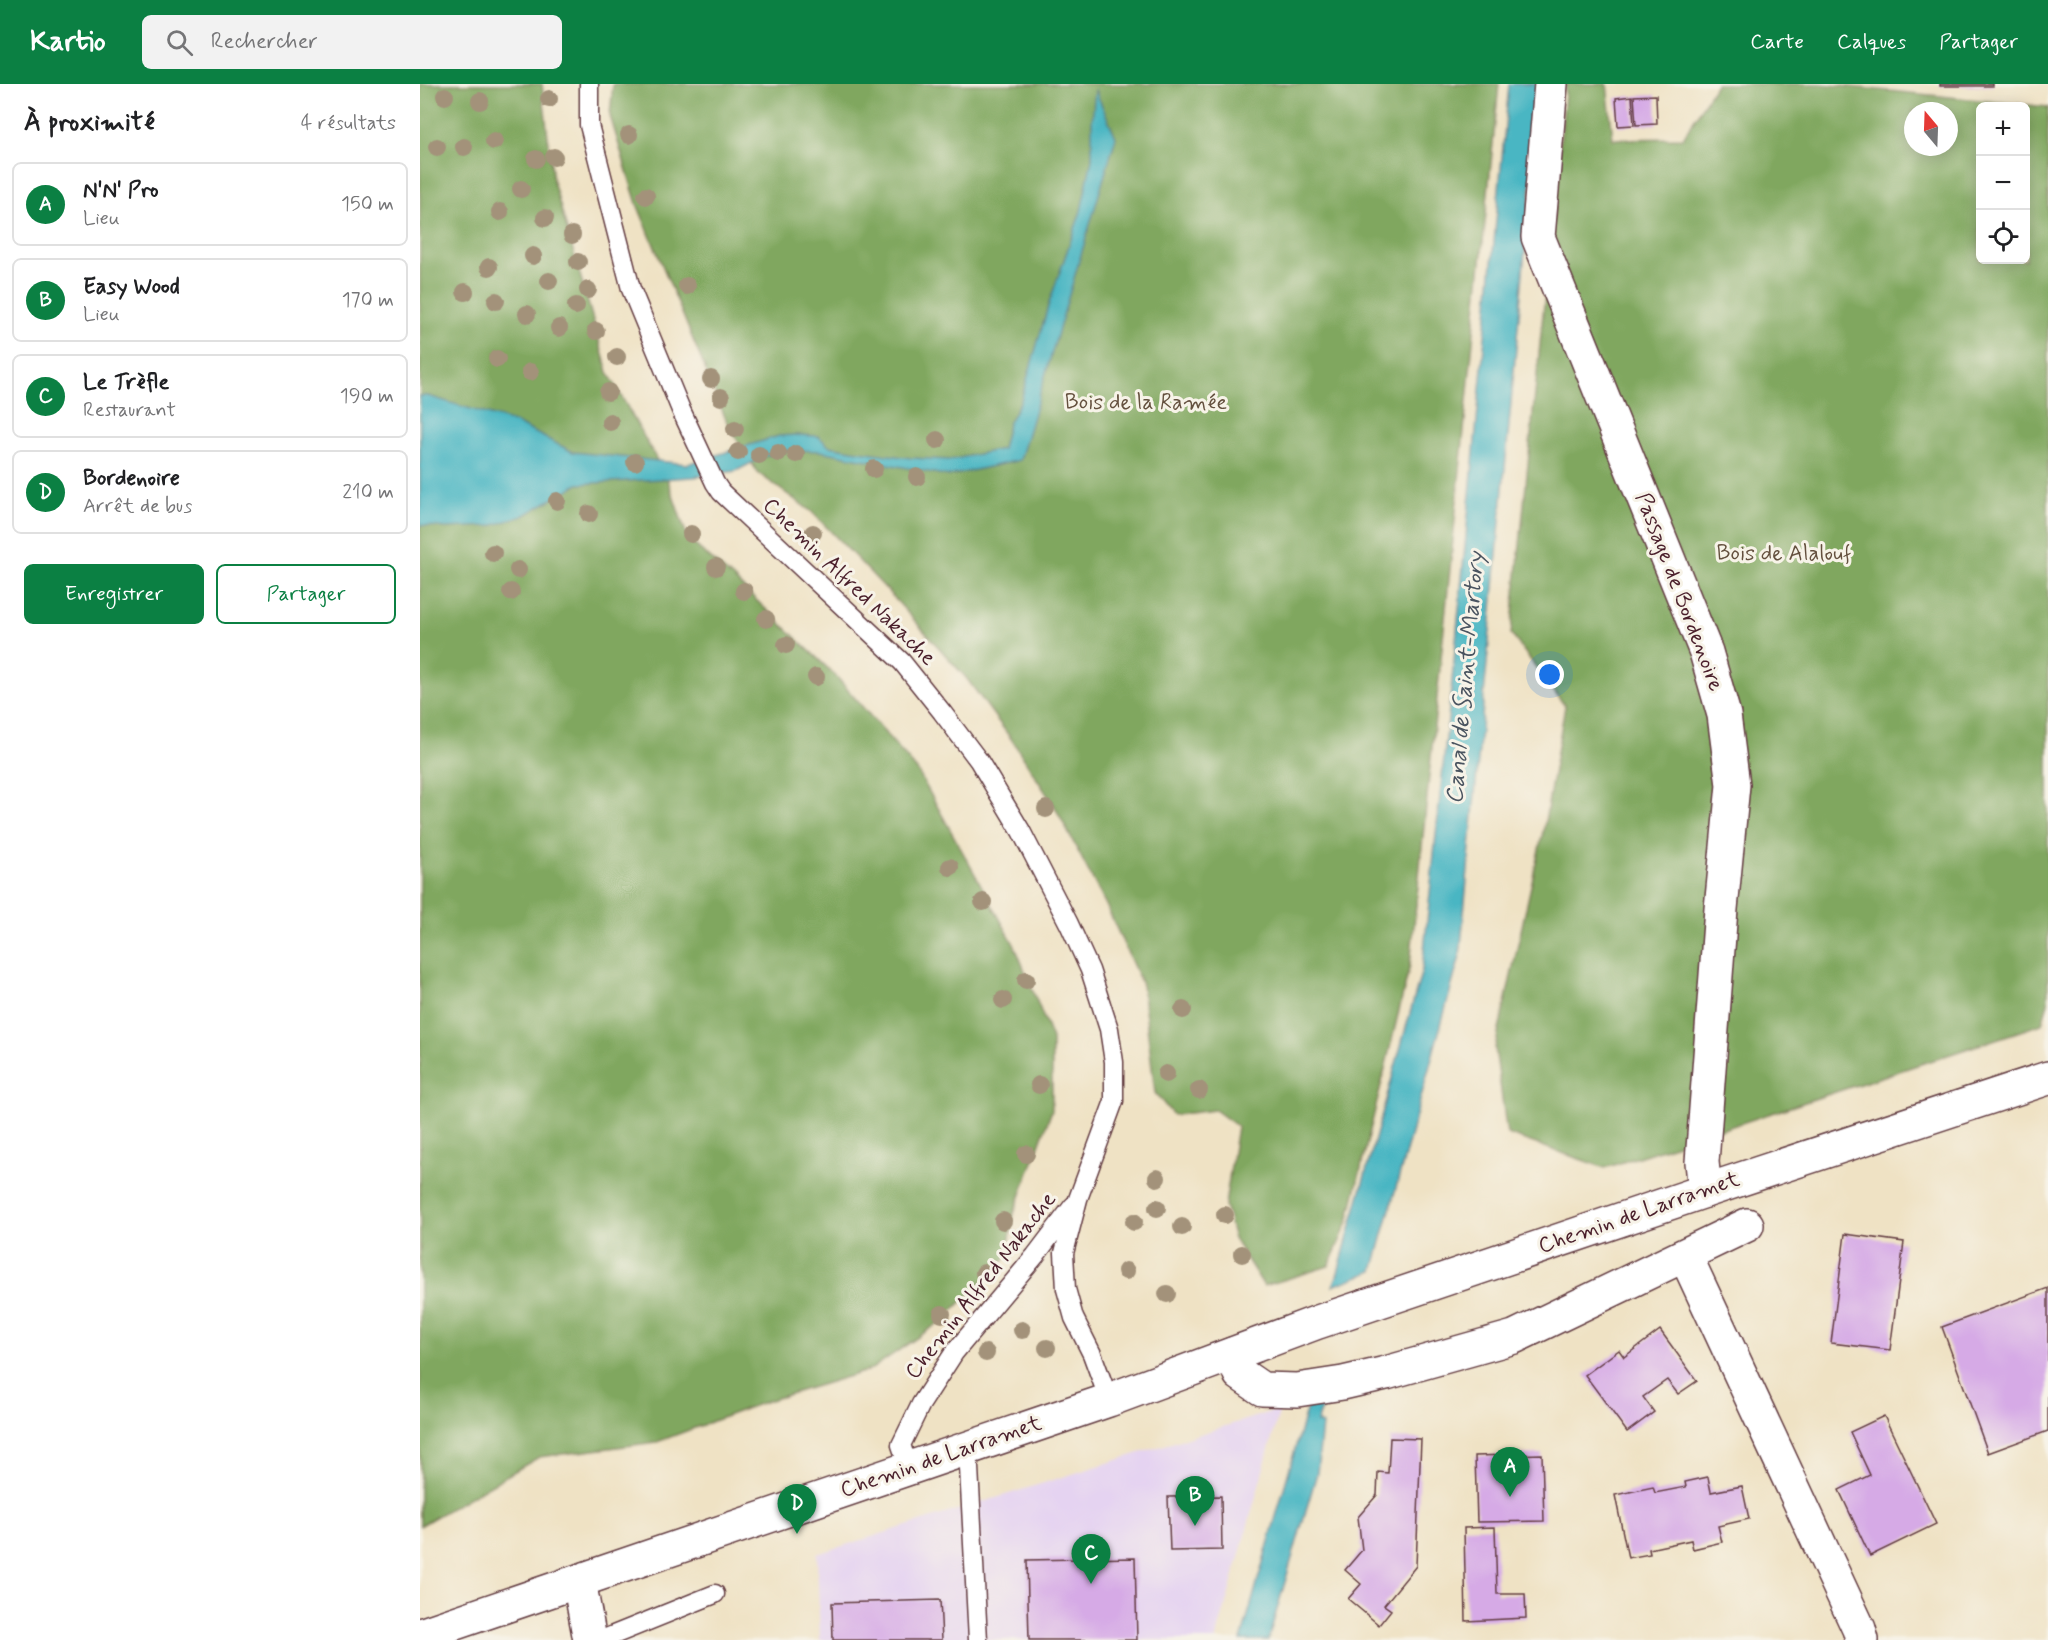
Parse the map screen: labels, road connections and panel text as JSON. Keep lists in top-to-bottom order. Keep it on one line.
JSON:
{"streets":{"street":["Passage de Bordenoire","Chemin de Larramet"],"lane":["Chemin Alfred Nakache"]},"crossings":[["Chemin Alfred Nakache","Chemin de Larramet"],["Passage de Bordenoire","Chemin de Larramet"]],"water":["Canal de Saint-Martory"],"parks":["Bois de la Ramée","Bois de Alalouf"],"north":"top","page":{"header":"Kartio","search":"Rechercher","nav":["Carte","Calques","Partager"],"heading":["À proximité","4 résultats"],"map_buttons":["+","−"],"list":[{"mark":"A","name":"N'N' Pro","note":"Lieu","value":"150 m"},{"mark":"B","name":"Easy Wood","note":"Lieu","value":"170 m"},{"mark":"C","name":"Le Trèfle","note":"Restaurant","value":"190 m"},{"mark":"D","name":"Bordenoire","note":"Arrêt de bus","value":"210 m"}],"buttons":["Enregistrer","Partager"],"pins":["A","B","D","C"]}}
